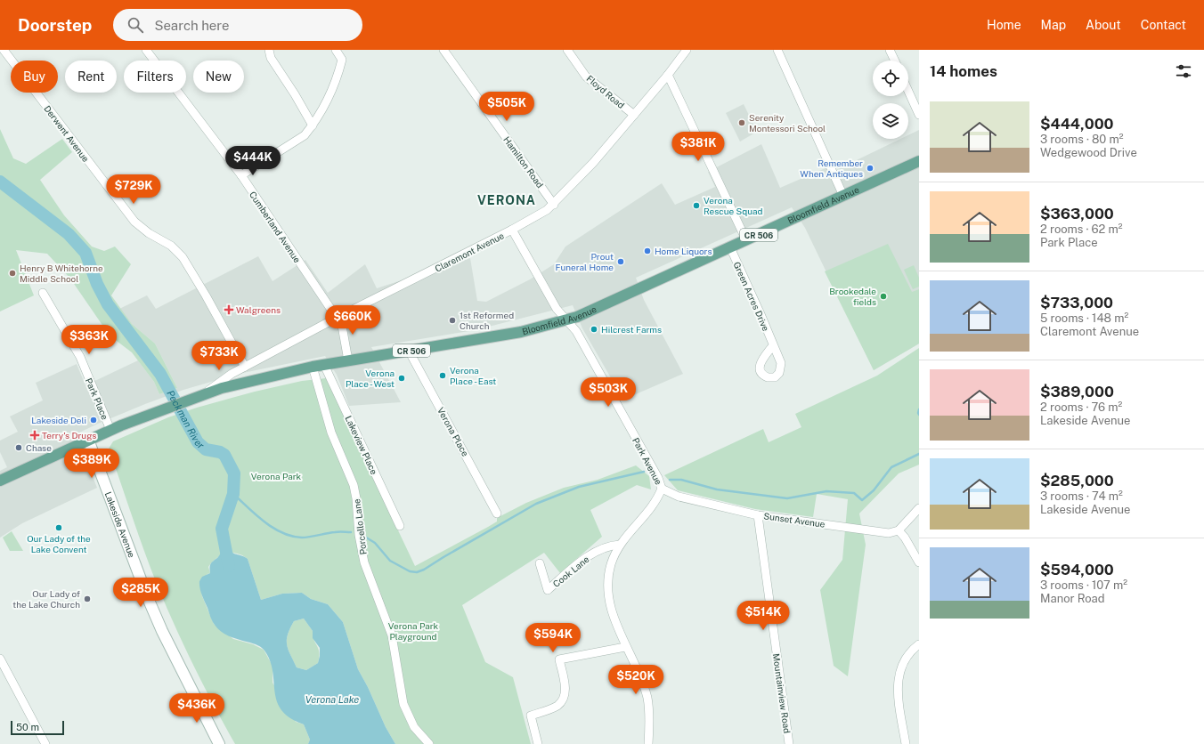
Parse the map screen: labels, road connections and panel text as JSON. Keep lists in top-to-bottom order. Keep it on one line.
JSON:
{"streets":{"main road":["Bloomfield Avenue","CR 506","Lakeside Avenue"],"street":["Floyd Road","Derwent Avenue","Hamilton Road","Cumberland Avenue","Claremont Avenue","Green Acres Drive","Park Place","Verona Place","Lakeview Place","Park Avenue","Sunset Avenue","Porcello Lane","Cook Lane","Mountainview Road"]},"crossings":[["Floyd Road","Claremont Avenue"],["Derwent Avenue","Claremont Avenue"],["Hamilton Road","Claremont Avenue"],["Bloomfield Avenue","Cumberland Avenue"],["Bloomfield Avenue","Claremont Avenue"],["Bloomfield Avenue","Green Acres Drive"],["Bloomfield Avenue","Park Place"],["Bloomfield Avenue","Verona Place"],["Bloomfield Avenue","Lakeview Place"],["Bloomfield Avenue","Park Avenue"],["Bloomfield Avenue","Lakeside Avenue"],["Bloomfield Avenue","Porcello Lane"],["Cumberland Avenue","Claremont Avenue"],["Claremont Avenue","Park Avenue"],["Park Avenue","Sunset Avenue"],["Park Avenue","Cook Lane"],["Sunset Avenue","Mountainview Road"]],"districts":["VERONA"],"water":["Peckman River","Verona Lake"],"parks":["Verona Park","Verona Park Playground"],"places":{"other":["Serenity Montessori School","Remember When Antiques","Verona Rescue Squad","Home Liquors","Prout Funeral Home","Henry B Whitehorne Middle School","Brookedale fields","1st Reformed Church","Hilcrest Farms","Verona Place - East","Verona Place - West","Lakeside Deli","Chase","Our Lady of the Lake Convent","Our Lady of the Lake Church"],"health":["Walgreens","Terry's Drugs"]},"scale_bar":"50 m","page":{"header":"Doorstep","search":"Search here","nav":["Home","Map","About","Contact"],"heading":"14 homes","chip":["Buy","Rent","Filters","New"],"price":["$505K","$381K","$444K","$729K","$660K","$363K","$733K","$503K","$389K","$285K","$514K","$594K","$520K","$436K"],"list":[{"name":"$444,000","note":"3 rooms · 80 m² · Wedgewood Drive"},{"name":"$363,000","note":"2 rooms · 62 m² · Park Place"},{"name":"$733,000","note":"5 rooms · 148 m² · Claremont Avenue"},{"name":"$389,000","note":"2 rooms · 76 m² · Lakeside Avenue"},{"name":"$285,000","note":"3 rooms · 74 m² · Lakeside Avenue"},{"name":"$594,000","note":"3 rooms · 107 m² · Manor Road"}],"scale":"50 m"}}
